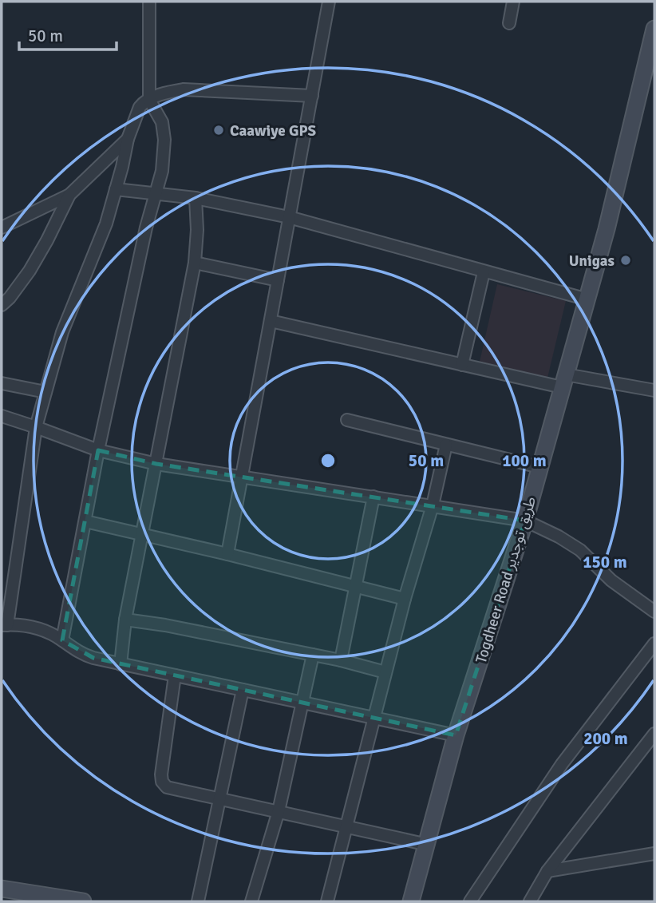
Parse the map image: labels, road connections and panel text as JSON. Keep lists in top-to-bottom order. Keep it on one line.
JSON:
{"streets":{"street":["Togdheer Road طريق توجدير"]},"places":["Caawiye GPS","Unigas"],"scale_bar":"50 m","rings":["50 m","100 m","150 m","200 m"]}
